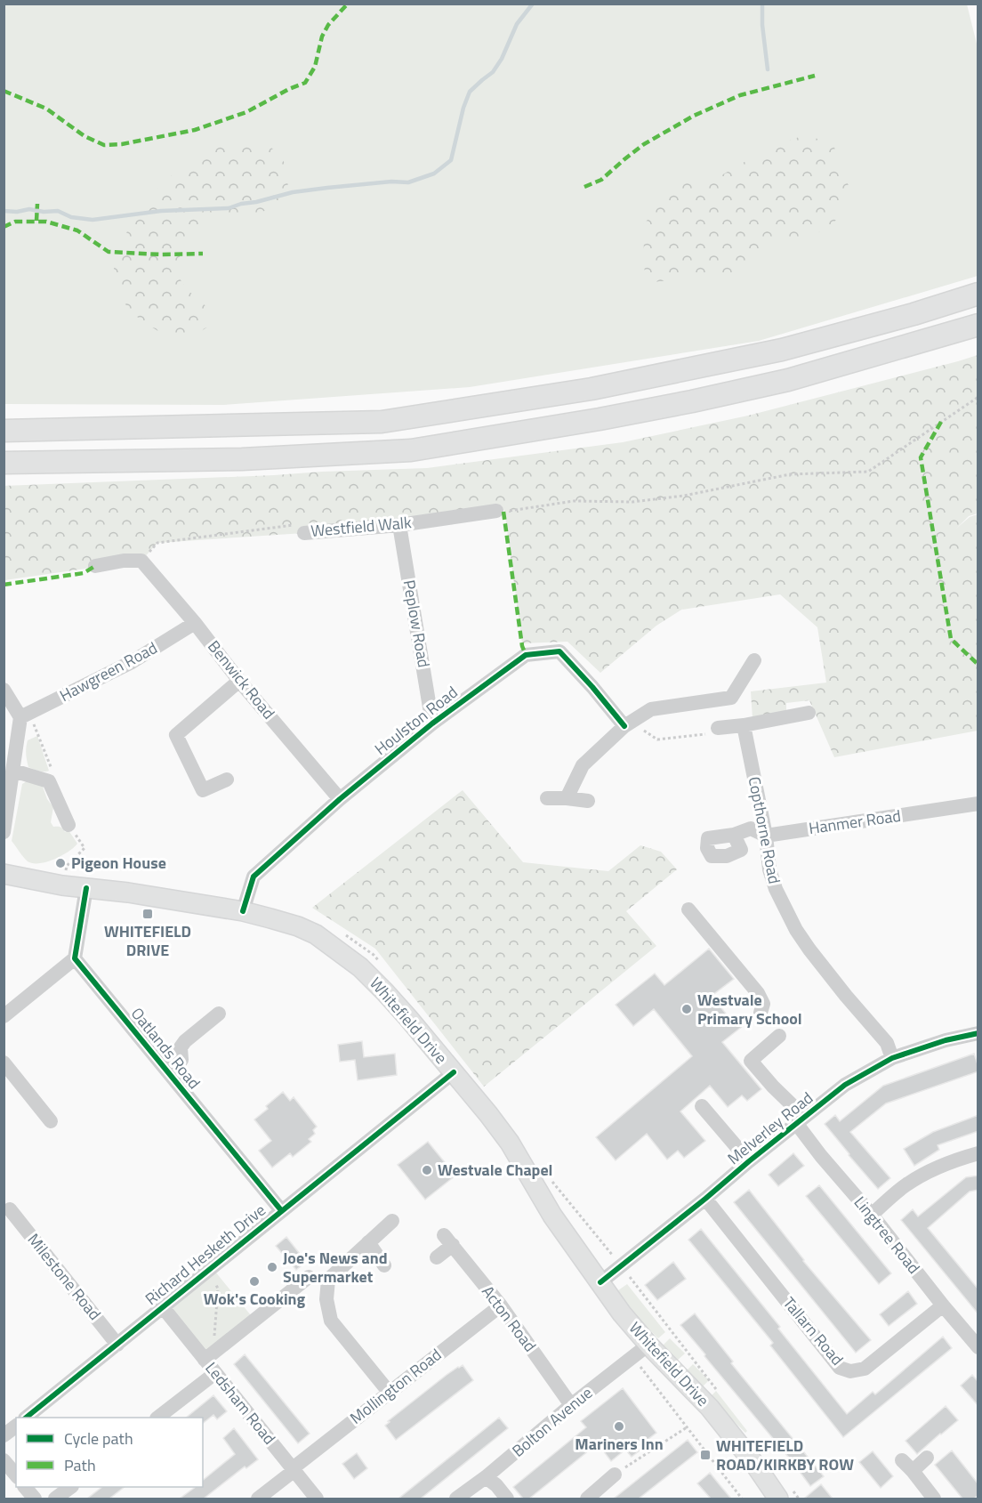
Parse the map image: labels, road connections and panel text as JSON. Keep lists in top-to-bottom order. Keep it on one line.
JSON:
{"streets":{"main road":["Whitefield Drive"],"street":["Westfield Walk","Peplow Road","Hawgreen Road","Benwick Road","Houlston Road","Hanmer Road","Copthorne Road","Oatlands Road","Melverley Road","Lingtree Road","Richard Hesketh Drive","Milestone Road","Acton Road","Tallarn Road","Mollington Road","Ledsham Road","Bolton Avenue"]},"crossings":[["Westfield Walk","Peplow Road"],["Westfield Walk","Benwick Road"],["Peplow Road","Houlston Road"],["Hawgreen Road","Benwick Road"],["Benwick Road","Houlston Road"],["Houlston Road","Whitefield Drive"],["Hanmer Road","Copthorne Road"],["Copthorne Road","Melverley Road"],["Whitefield Drive","Melverley Road"],["Whitefield Drive","Richard Hesketh Drive"],["Whitefield Drive","Bolton Avenue"],["Oatlands Road","Richard Hesketh Drive"],["Melverley Road","Lingtree Road"],["Melverley Road","Tallarn Road"],["Lingtree Road","Tallarn Road"],["Richard Hesketh Drive","Milestone Road"],["Richard Hesketh Drive","Ledsham Road"],["Acton Road","Mollington Road"],["Acton Road","Bolton Avenue"],["Mollington Road","Ledsham Road"]],"places":{"other":["Pigeon House","Westvale Primary School","Westvale Chapel","Joe's News and Supermarket","Wok's Cooking","Mariners Inn"],"transit":["WHITEFIELD DRIVE","WHITEFIELD ROAD/KIRKBY ROW"]},"legend":["Cycle path","Path"]}
